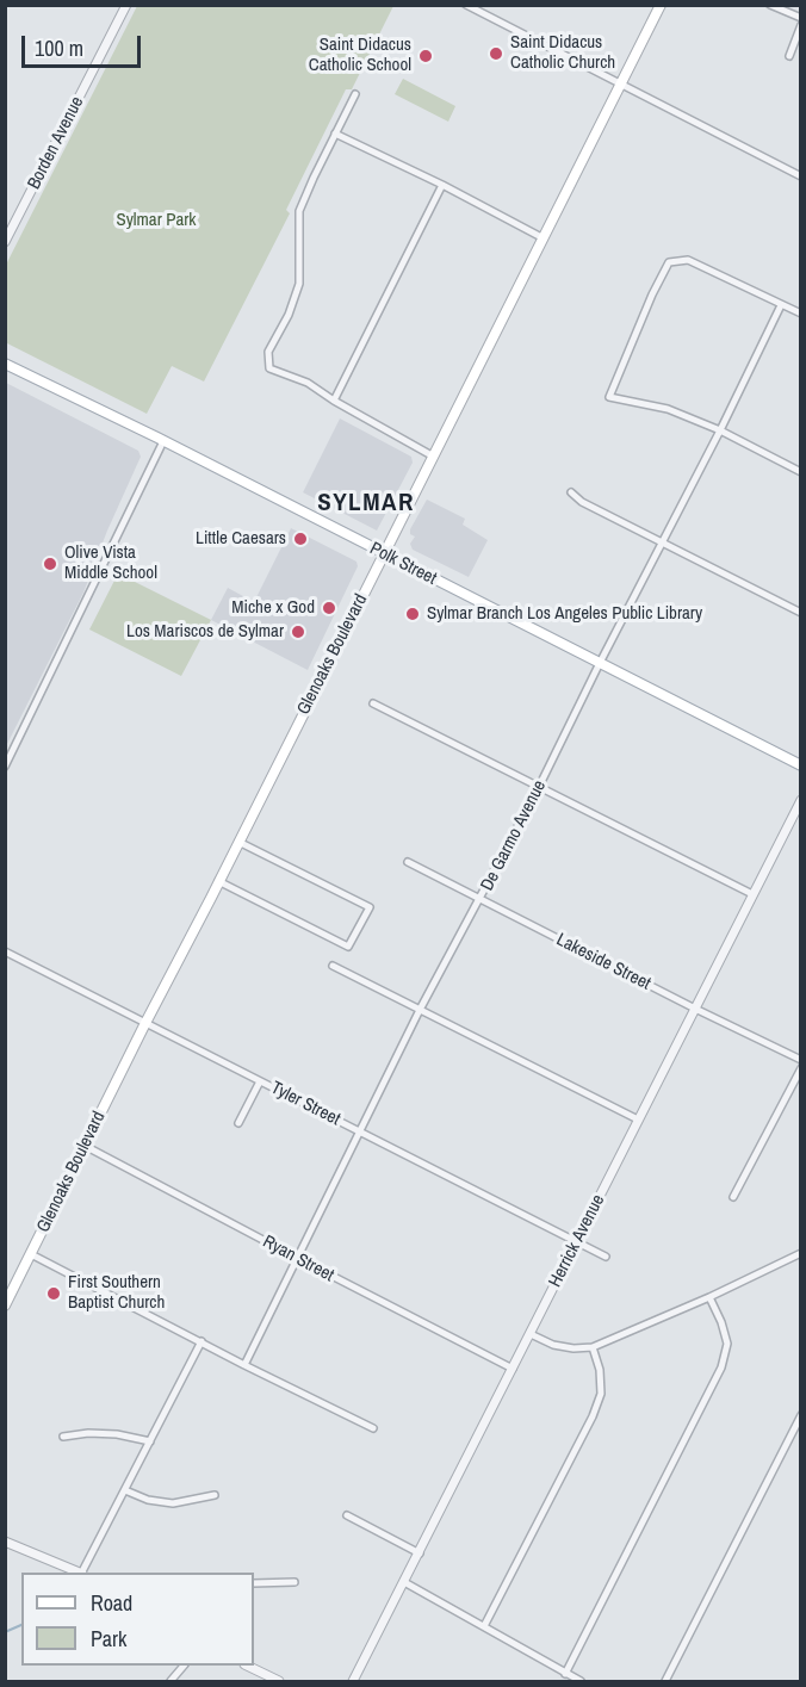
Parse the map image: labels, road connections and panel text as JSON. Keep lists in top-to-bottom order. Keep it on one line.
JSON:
{"streets":{"main road":["Polk Street","Glenoaks Boulevard"],"street":["Borden Avenue","De Garmo Avenue","Lakeside Street","Tyler Street","Herrick Avenue","Ryan Street"]},"crossings":[["Polk Street","Glenoaks Boulevard"],["Polk Street","De Garmo Avenue"],["Glenoaks Boulevard","Tyler Street"],["Glenoaks Boulevard","Ryan Street"],["De Garmo Avenue","Lakeside Street"],["De Garmo Avenue","Tyler Street"],["De Garmo Avenue","Ryan Street"],["Lakeside Street","Herrick Avenue"],["Tyler Street","Herrick Avenue"],["Herrick Avenue","Ryan Street"]],"districts":["SYLMAR"],"parks":["Sylmar Park"],"places":["Saint Didacus Catholic Church","Saint Didacus Catholic School","Little Caesars","Olive Vista Middle School","Miche x God","Sylmar Branch Los Angeles Public Library","Los Mariscos de Sylmar","First Southern Baptist Church"],"legend":["Road","Park"],"scale_bar":"100 m"}
